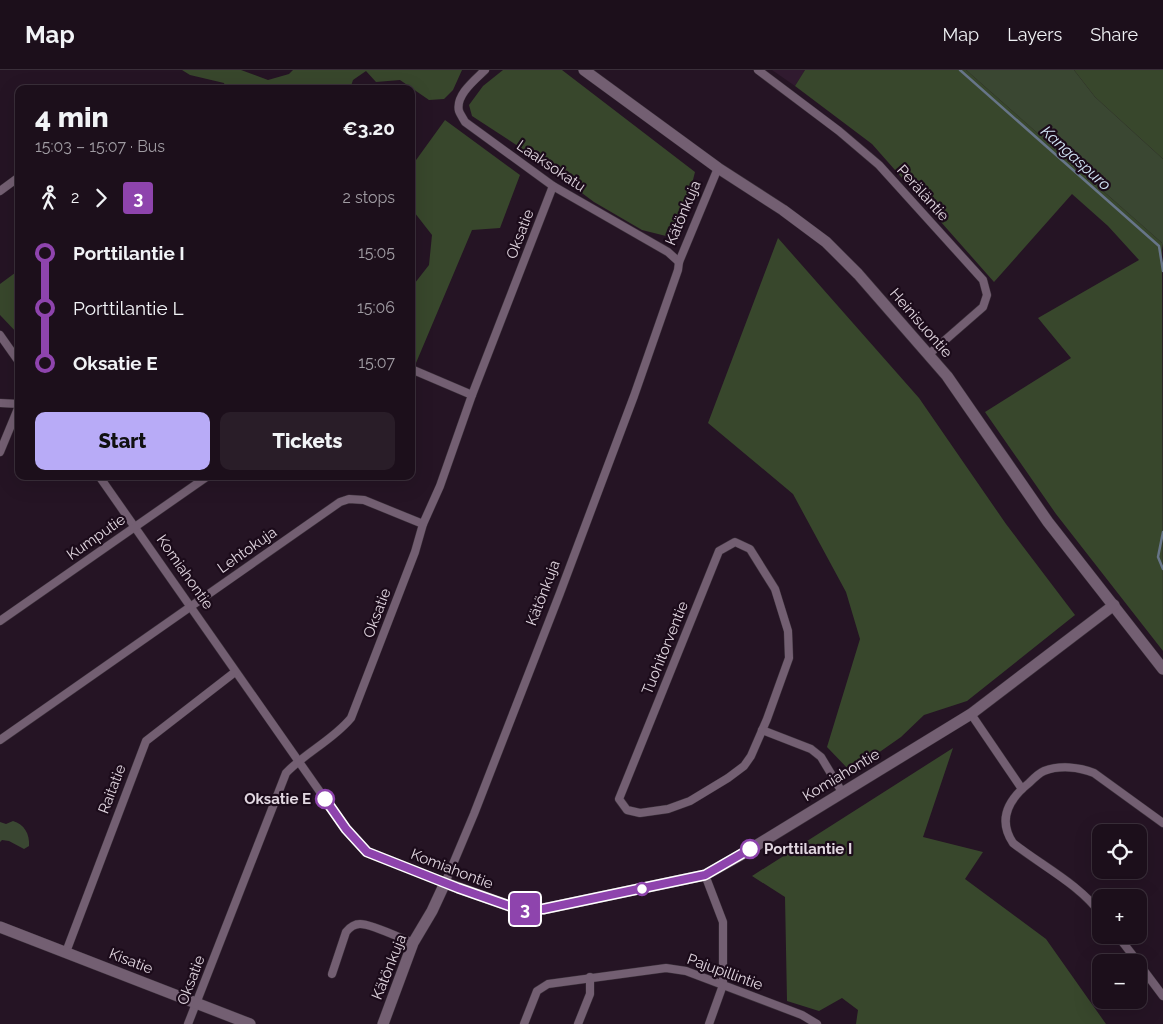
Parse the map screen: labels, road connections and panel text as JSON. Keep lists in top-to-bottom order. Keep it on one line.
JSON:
{"streets":{"street":["Laaksokatu","Peräläntie","Kätönkuja","Oksatie","Heinisuontie","Kumputie","Lehtokuja","Komiahontie","Tuohitorventie","Raitatie","Kisatie","Pajupillintie"]},"crossings":[["Laaksokatu","Kätönkuja"],["Laaksokatu","Oksatie"],["Peräläntie","Heinisuontie"],["Kätönkuja","Heinisuontie"],["Kätönkuja","Komiahontie"],["Oksatie","Lehtokuja"],["Oksatie","Komiahontie"],["Oksatie","Kisatie"],["Heinisuontie","Komiahontie"],["Kumputie","Komiahontie"],["Lehtokuja","Komiahontie"],["Komiahontie","Raitatie"],["Raitatie","Kisatie"]],"water":["Kangaspuro"],"places":["Oksatie E","Porttilantie I"],"lines":["bus line 3"],"page":{"header":"Map","nav":["Map","Layers","Share"],"on_map":"3","heading":["4 min","15:03 – 15:07 · Bus","€3.20"],"legs":["2","3","2 stops"],"list":[{"name":"Porttilantie I","value":"15:05"},{"name":"Porttilantie L","value":"15:06"},{"name":"Oksatie E","value":"15:07"}],"buttons":["Start","Tickets"],"map_buttons":["+","−"]}}
